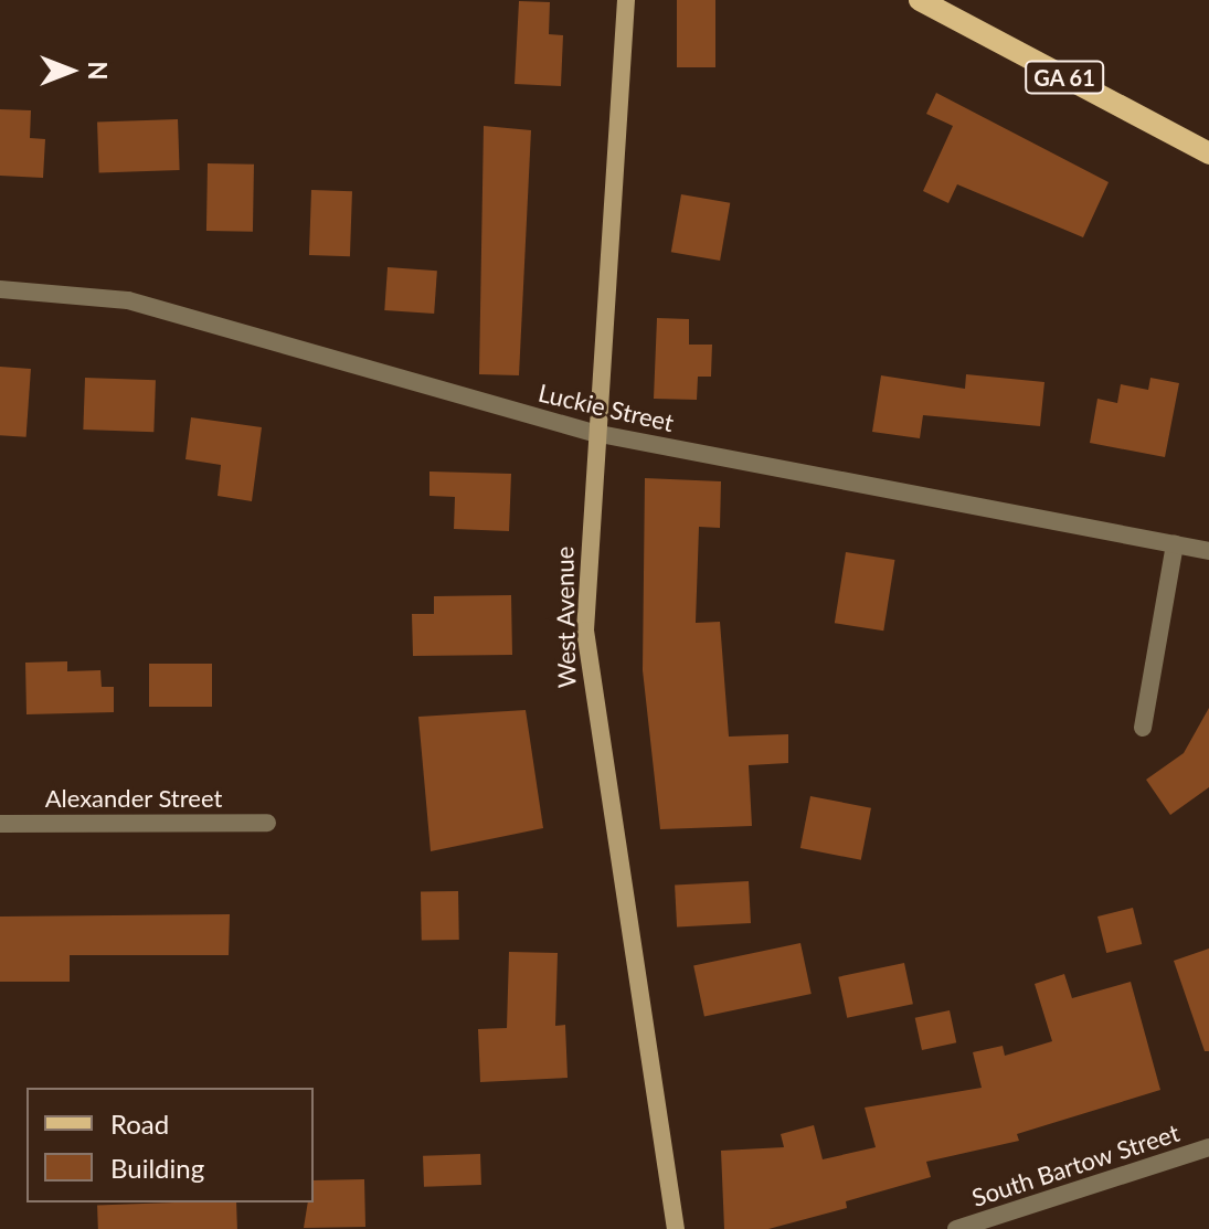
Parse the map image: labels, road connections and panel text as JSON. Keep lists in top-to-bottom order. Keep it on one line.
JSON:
{"streets":{"main road":["GA 61"],"street":["Luckie Street","West Avenue","Alexander Street","South Bartow Street"]},"crossings":[["Luckie Street","West Avenue"]],"legend":["Road","Building"],"north":"right"}
